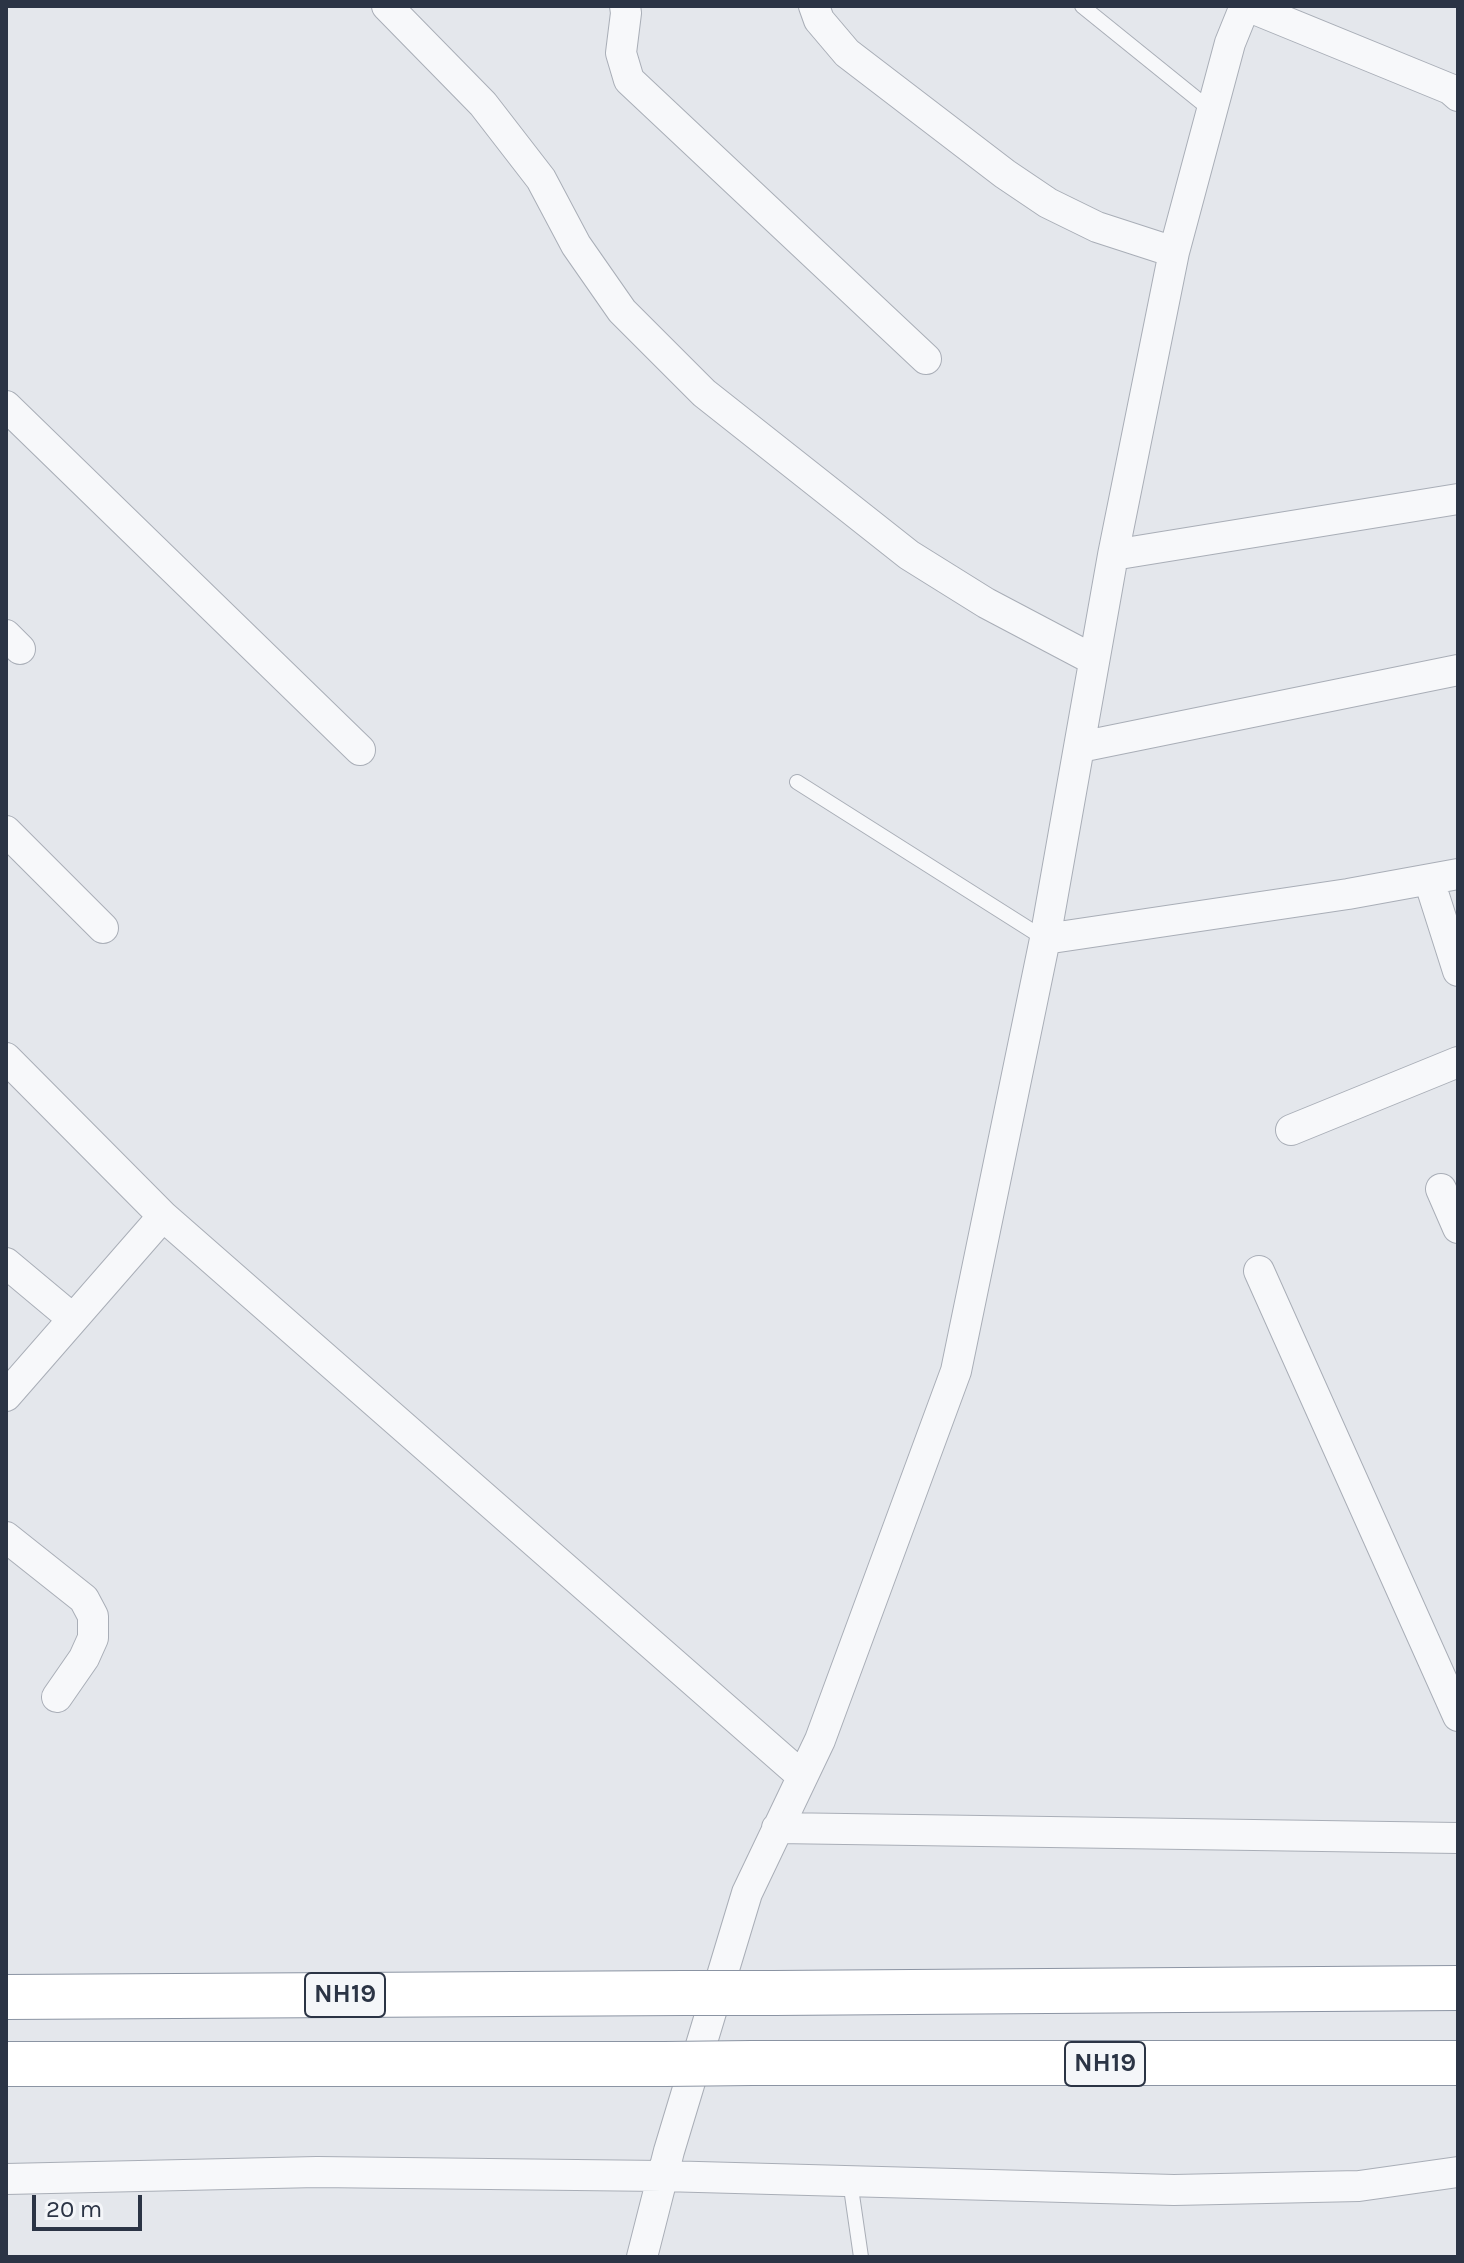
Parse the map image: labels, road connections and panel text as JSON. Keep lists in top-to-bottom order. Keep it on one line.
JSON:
{"streets":{"highway":["NH19"]},"scale_bar":"20 m"}
